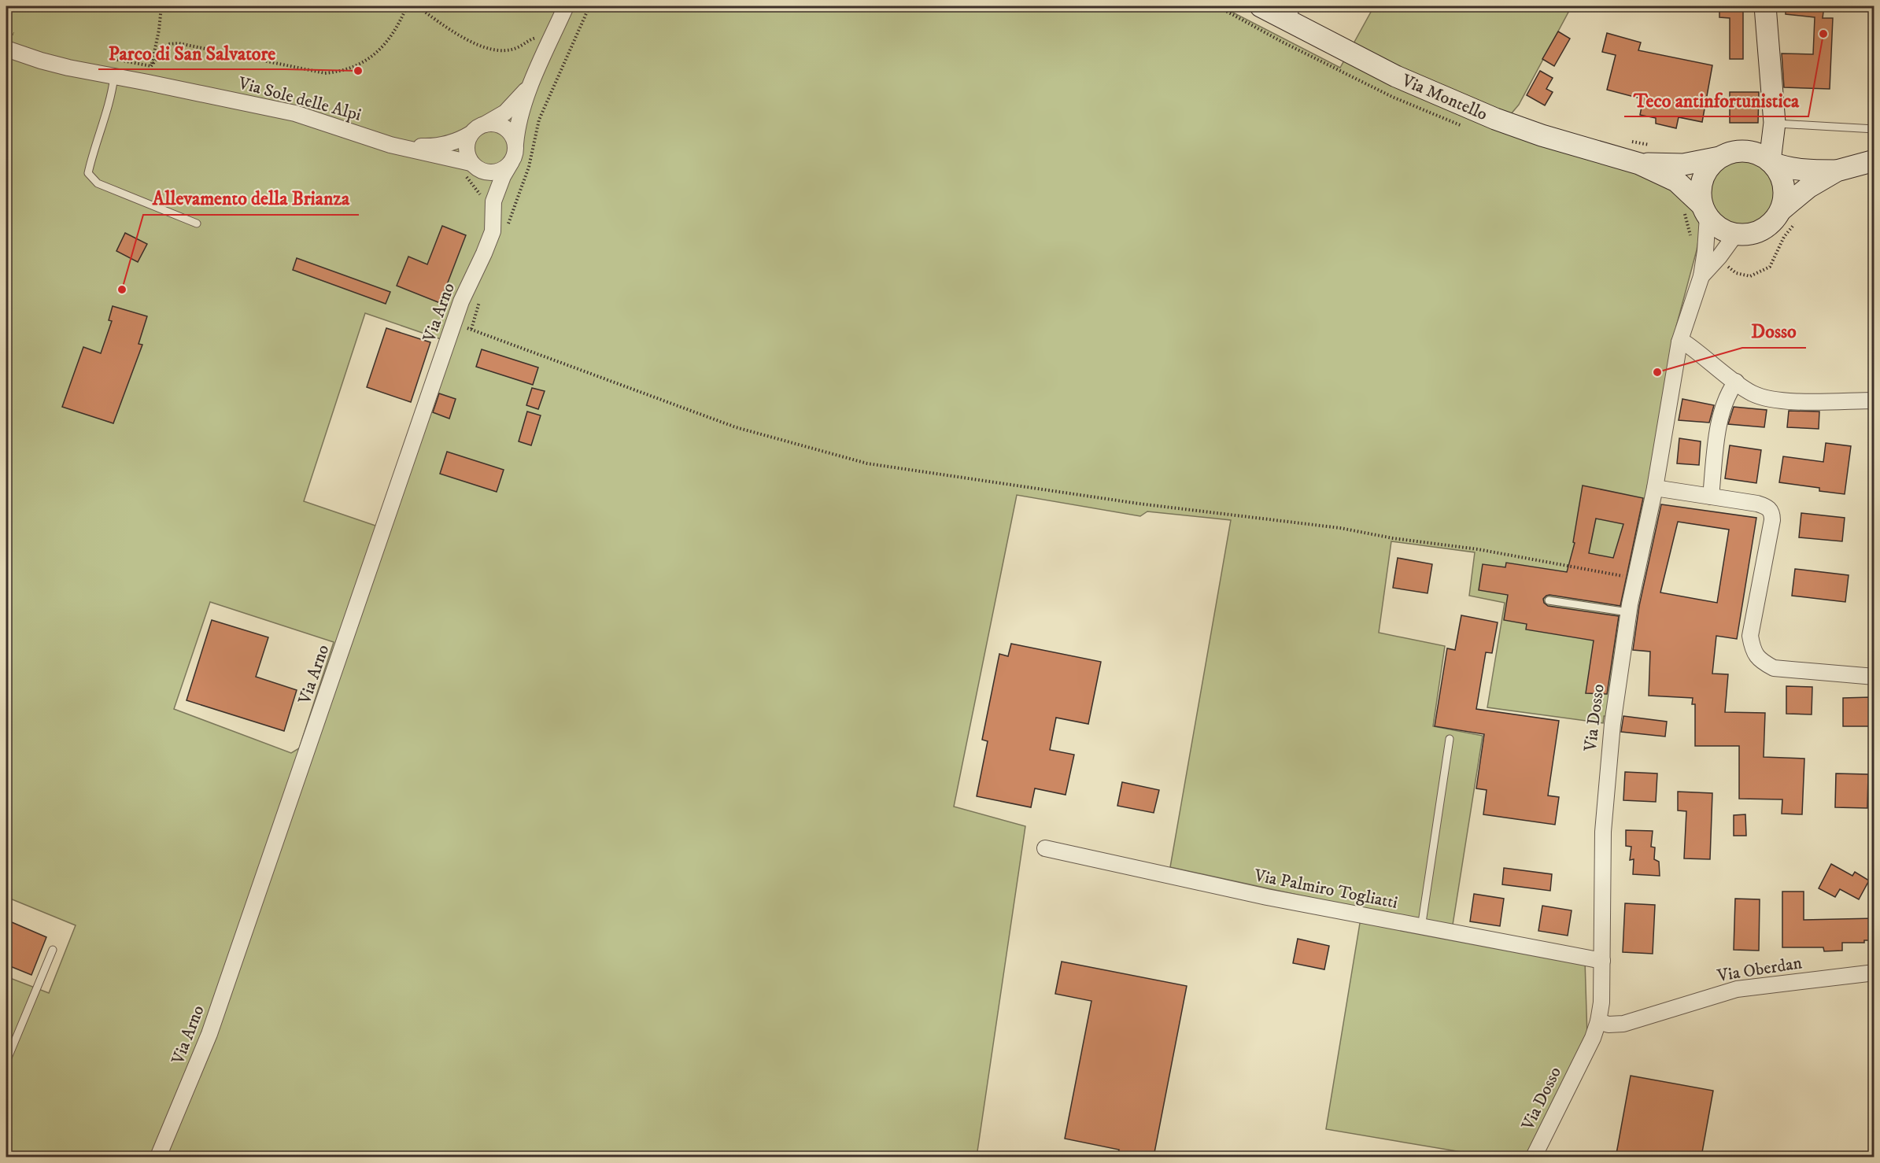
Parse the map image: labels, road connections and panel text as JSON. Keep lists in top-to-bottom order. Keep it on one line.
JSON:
{"streets":{"street":["Via Montello","Via Sole delle Alpi","Via Arno","Via Dosso","Via Palmiro Togliatti","Via Oberdan"]},"crossings":[["Via Montello","Via Dosso"],["Via Dosso","Via Palmiro Togliatti"],["Via Dosso","Via Oberdan"]],"places":["Teco antinfortunistica","Parco di San Salvatore","Allevamento della Brianza","Dosso"]}
